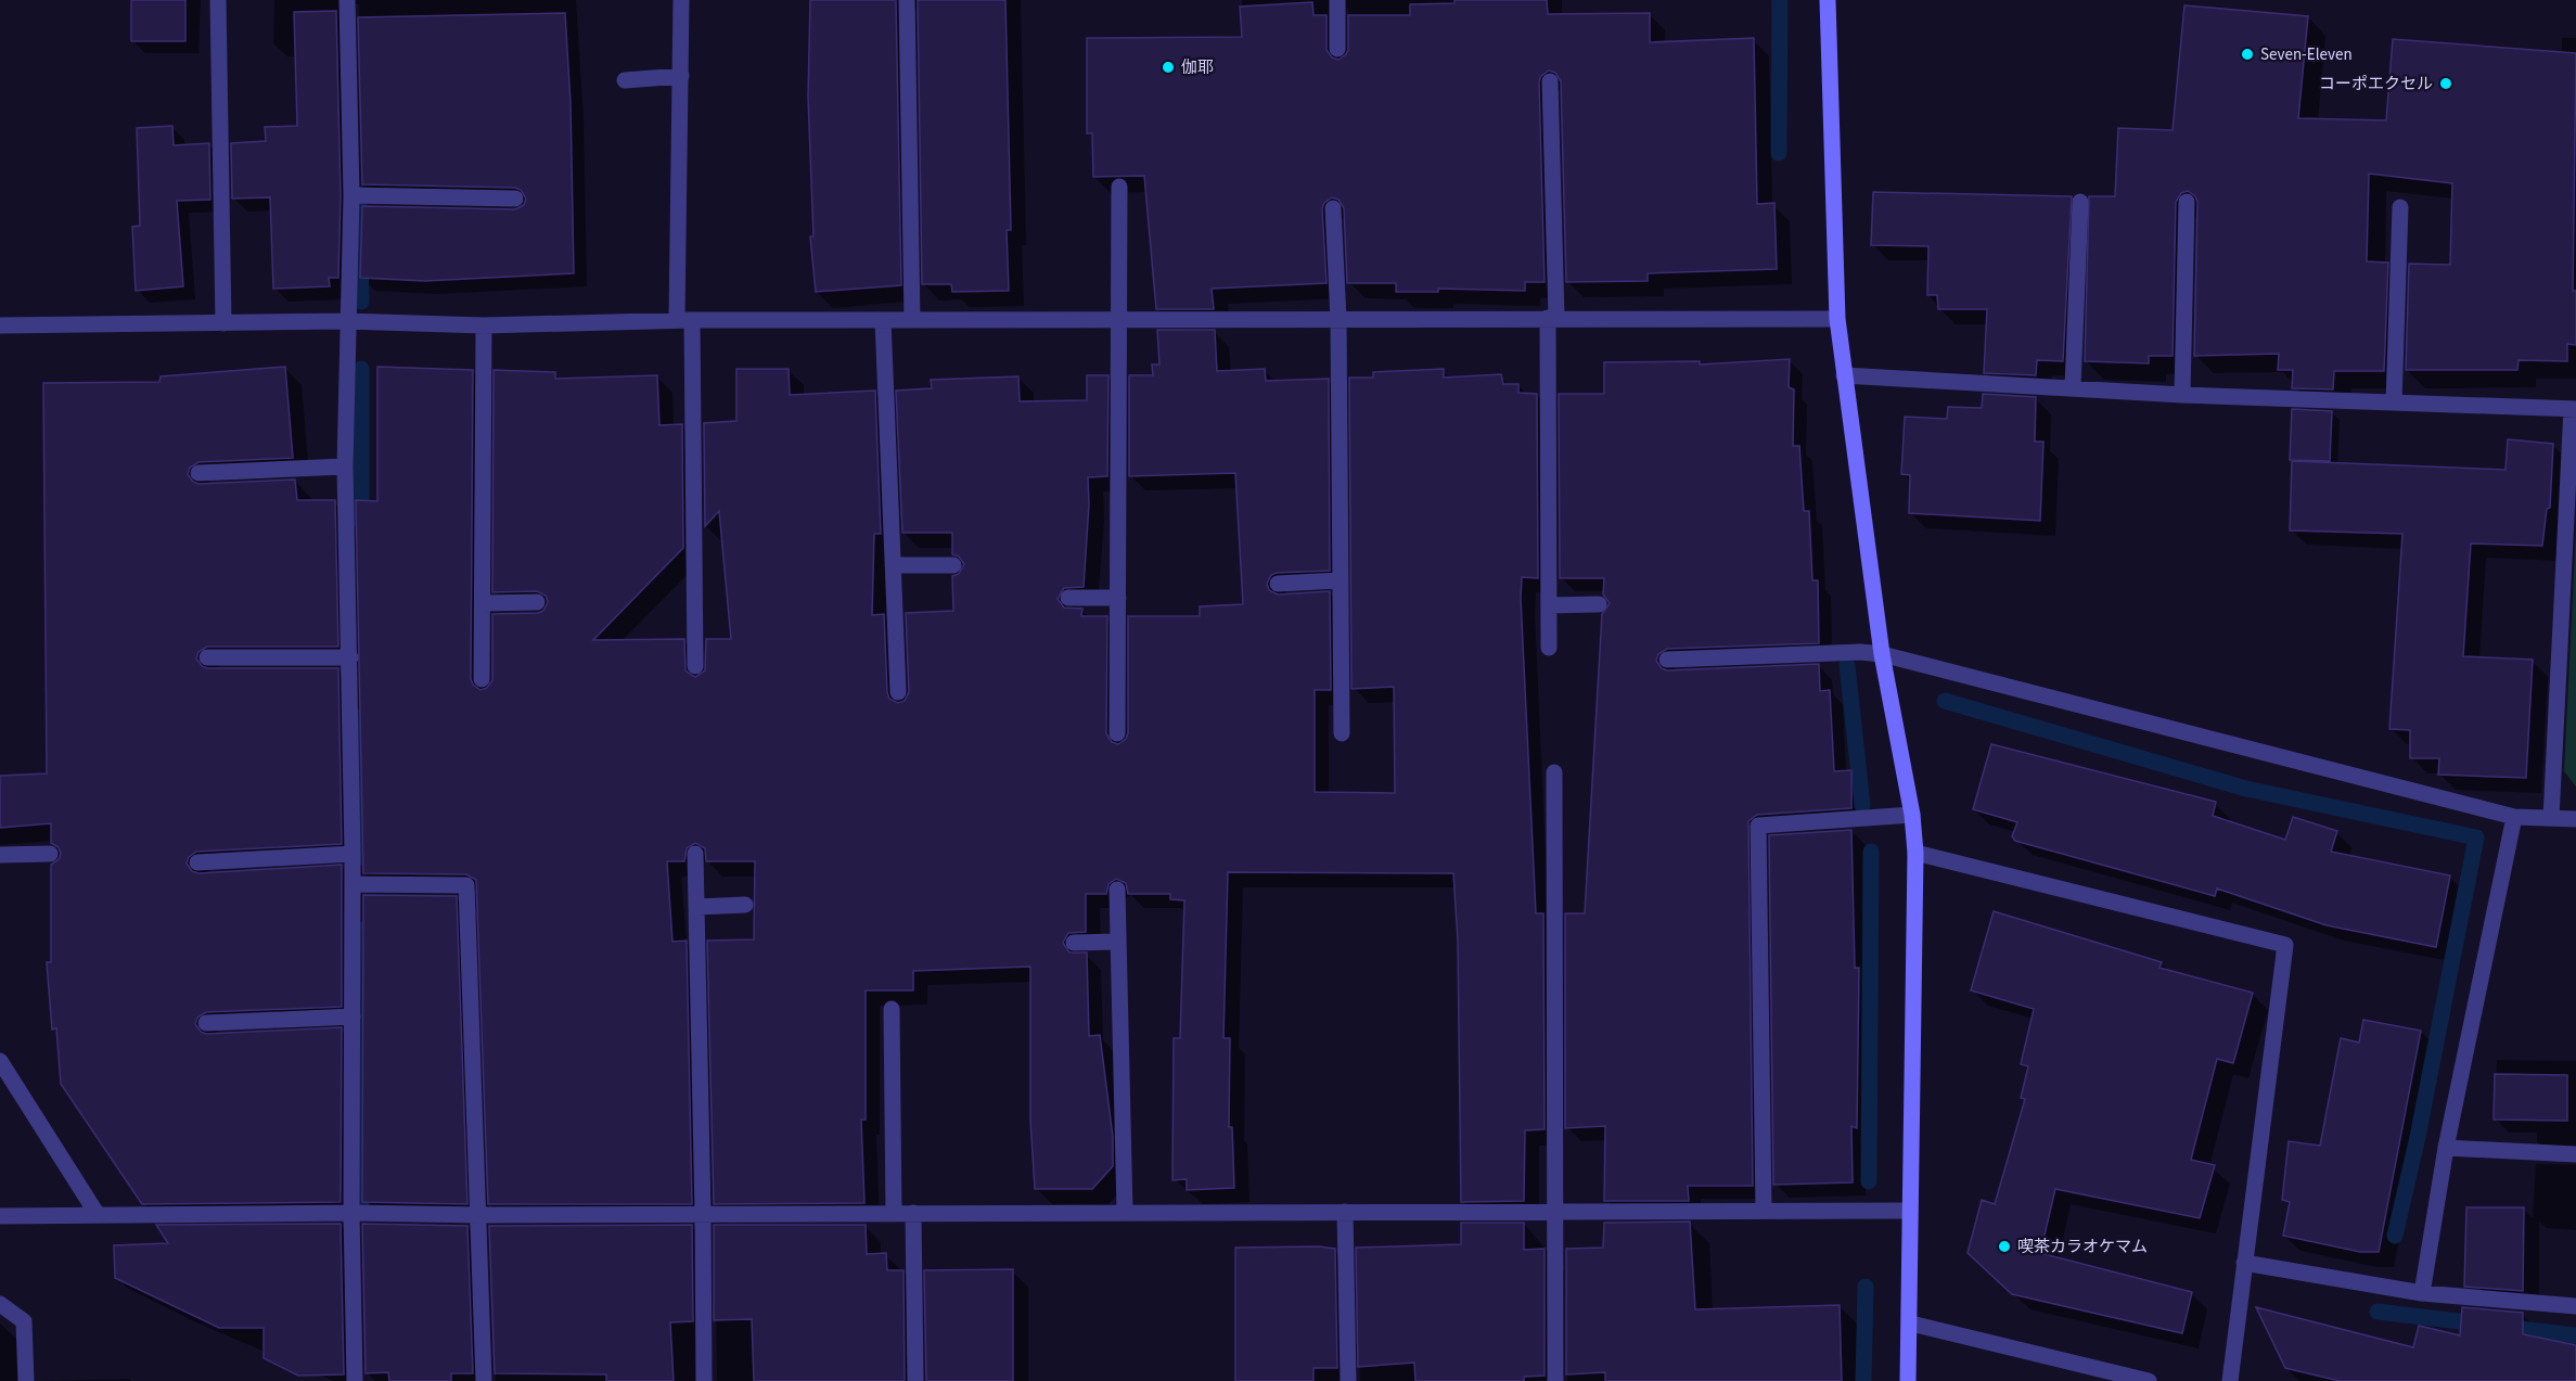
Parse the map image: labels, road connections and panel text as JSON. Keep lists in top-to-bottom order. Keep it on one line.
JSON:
{"places":["Seven-Eleven","伽耶","コーポエクセル","喫茶カラオケマム"]}
